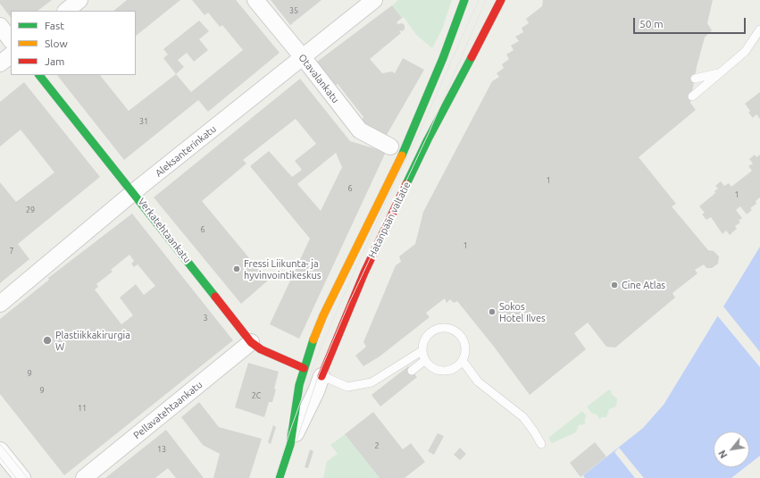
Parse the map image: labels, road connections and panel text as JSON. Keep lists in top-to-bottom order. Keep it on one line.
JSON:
{"streets":{"street":["Otavalankatu","Aleksanterinkatu","Hatanpään valtatie","Verkatehtaankatu","Pellavatehtaankatu"]},"crossings":[["Otavalankatu","Aleksanterinkatu"],["Aleksanterinkatu","Verkatehtaankatu"],["Hatanpään valtatie","Verkatehtaankatu"],["Verkatehtaankatu","Pellavatehtaankatu"]],"places":["Fressi Liikunta- ja hyvinvointikeskus","Cine Atlas","Sokos Hotel Ilves","Plastiikkakirurgia W"],"house_numbers":["35","31","1","6","1","29","6","1","7","3","9","9","2C","11","2","13"],"legend":["Fast","Slow","Jam"],"scale_bar":"50 m","north":"bottom left"}
